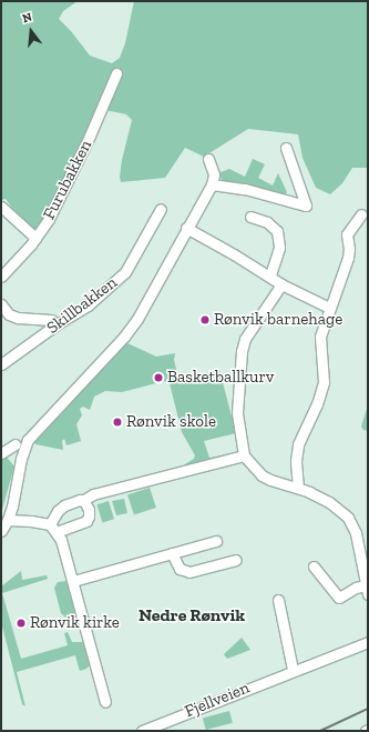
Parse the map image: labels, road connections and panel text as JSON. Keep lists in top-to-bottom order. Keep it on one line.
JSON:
{"streets":{"street":["Furubakken","Skillbakken","Fjellveien"]},"districts":["Nedre Rønvik"],"places":["Rønvik barnehage","Basketballkurv","Rønvik skole","Rønvik kirke"],"north":"top"}
